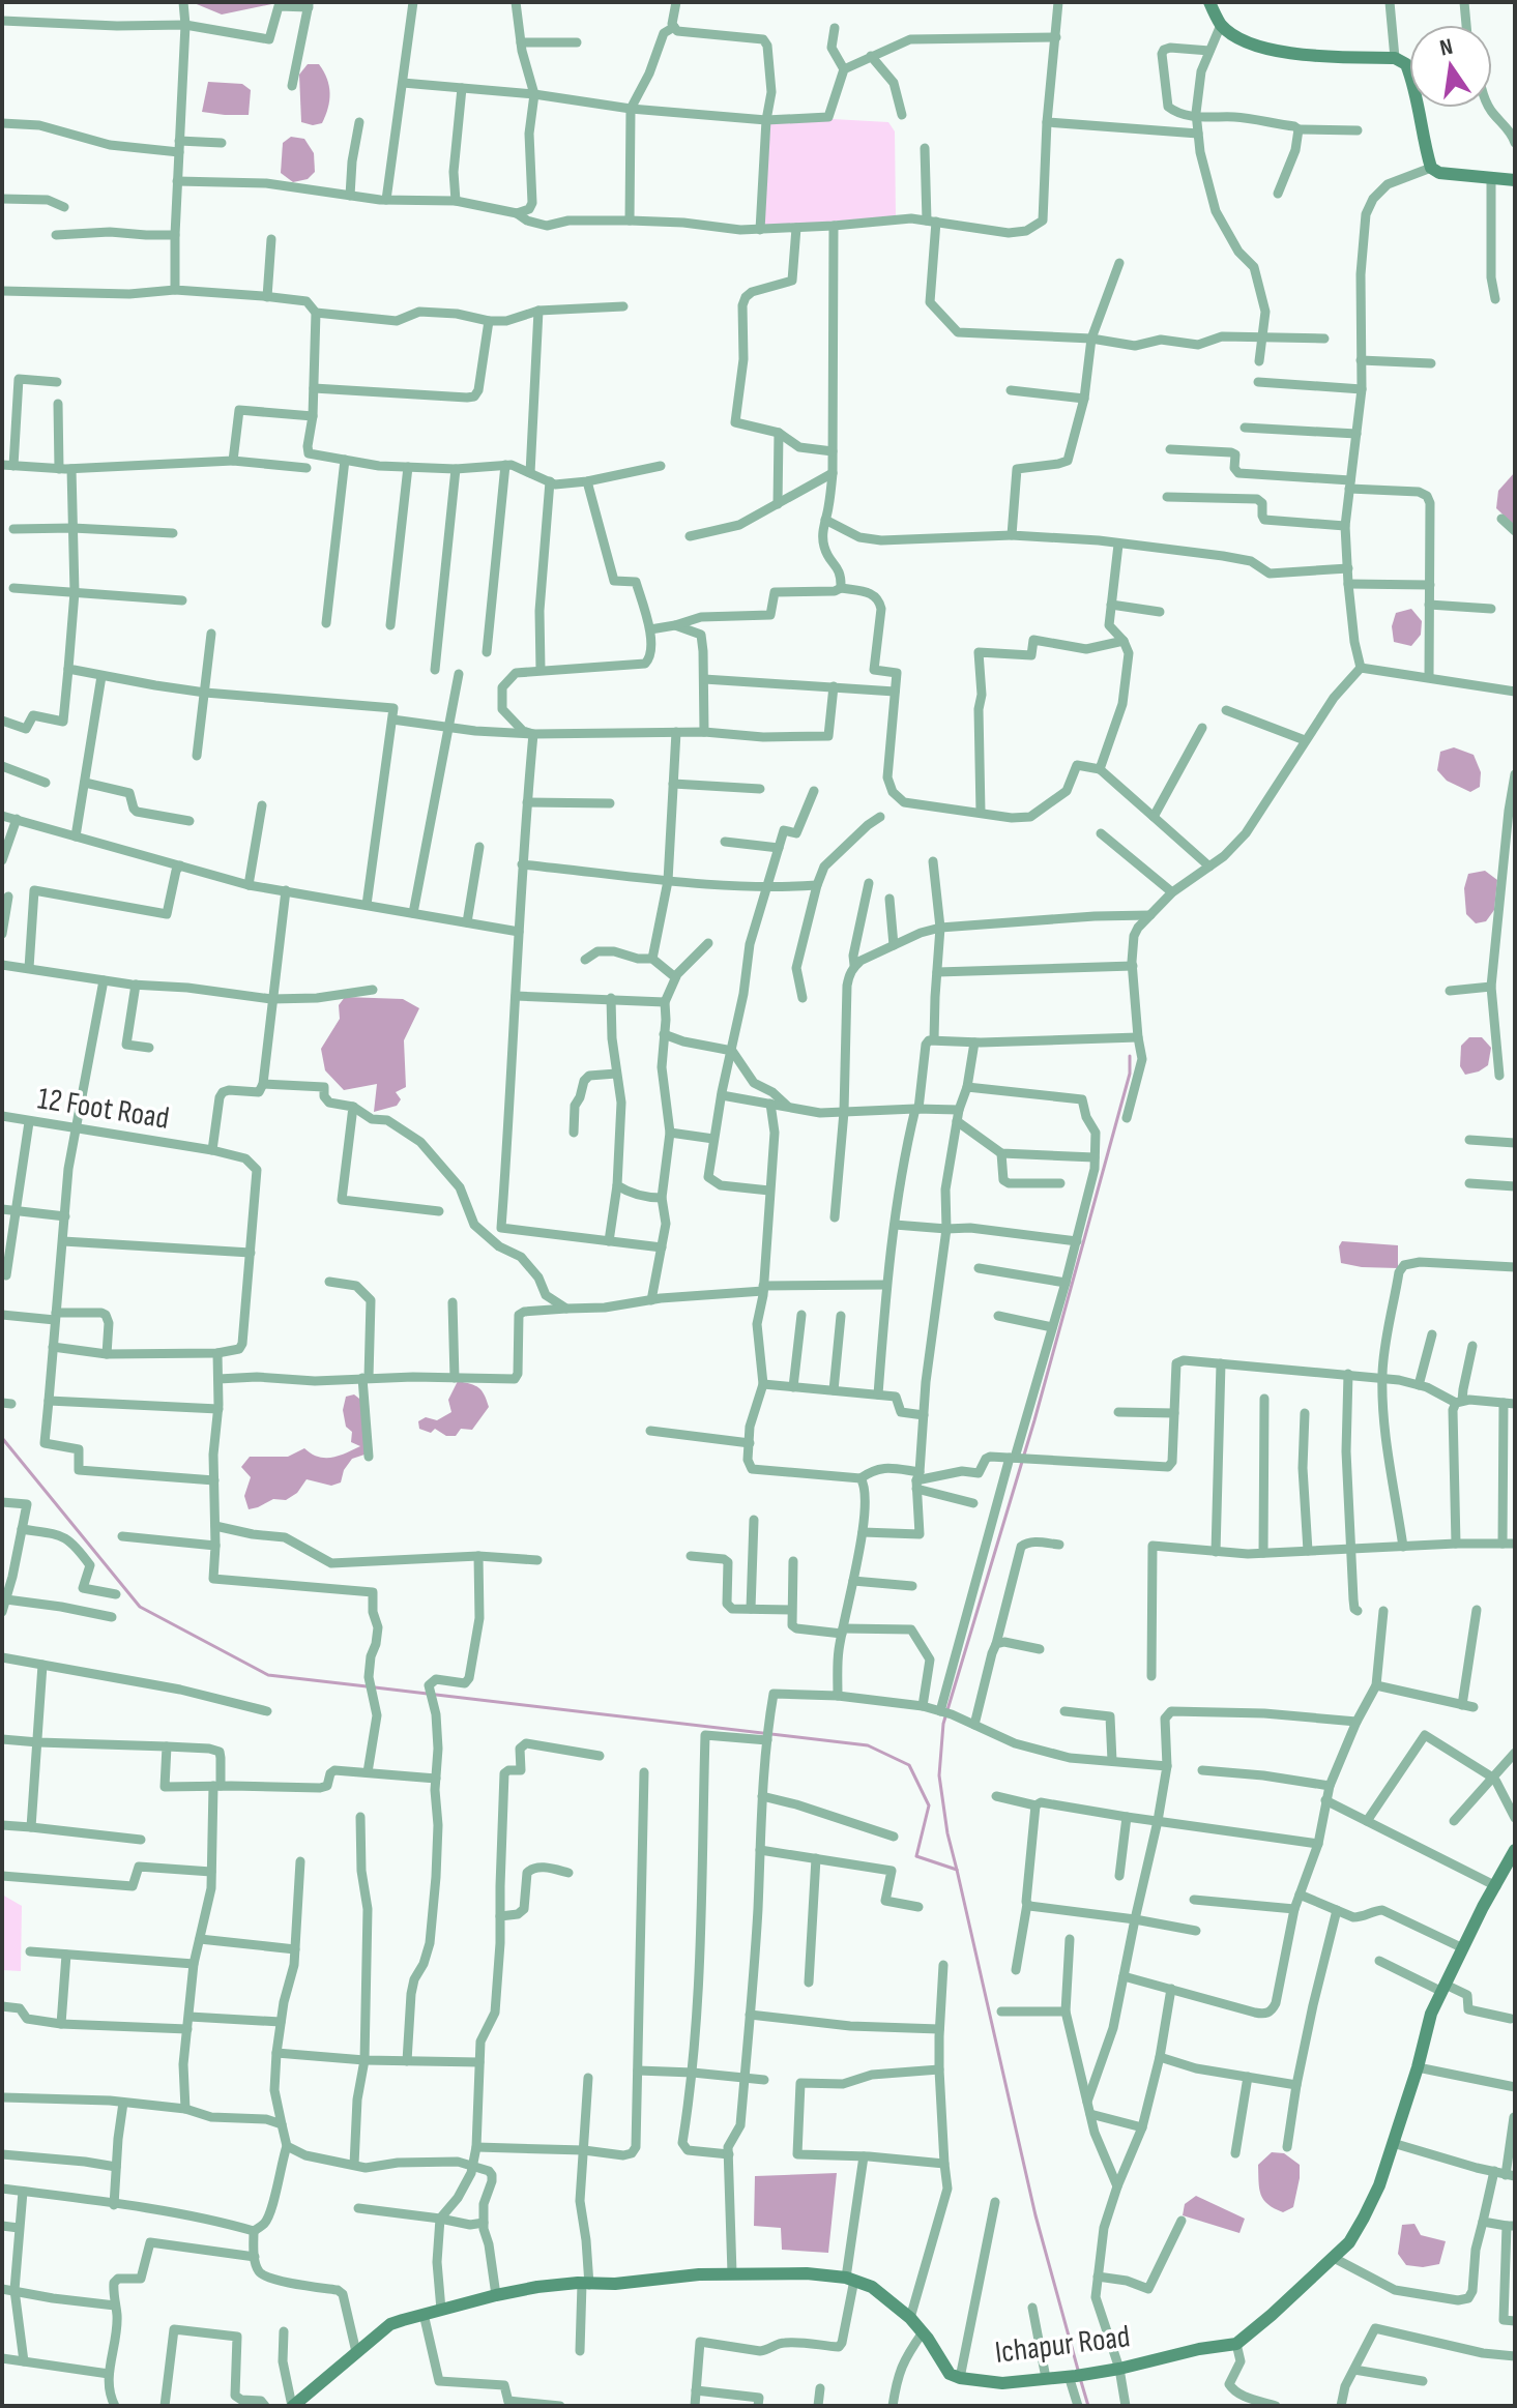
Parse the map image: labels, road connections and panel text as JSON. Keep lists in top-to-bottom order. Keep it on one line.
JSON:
{"streets":{"street":["12 Foot Road","Ichapur Road"]},"north":"top"}
